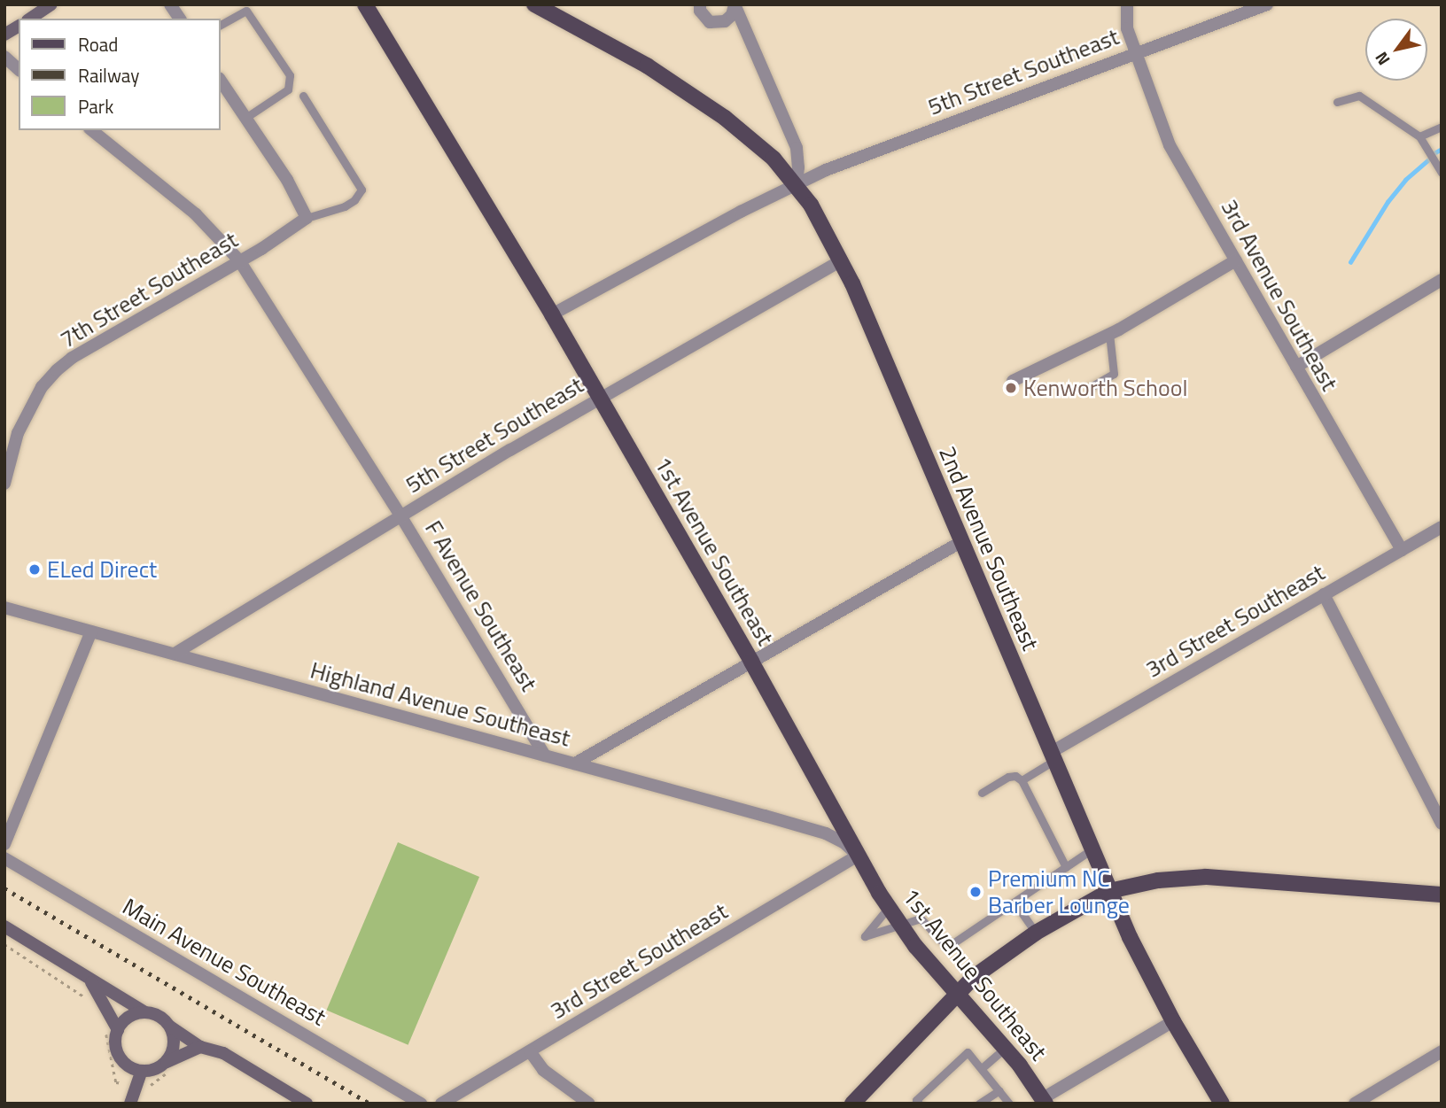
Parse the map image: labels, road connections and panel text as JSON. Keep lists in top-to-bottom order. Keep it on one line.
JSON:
{"streets":{"main road":["2nd Avenue Southeast","1st Avenue Southeast"],"street":["5th Street Southeast","7th Street Southeast","3rd Avenue Southeast","F Avenue Southeast","3rd Street Southeast","Highland Avenue Southeast","Main Avenue Southeast"]},"crossings":[["5th Street Southeast","3rd Avenue Southeast"],["5th Street Southeast","2nd Avenue Southeast"],["5th Street Southeast","1st Avenue Southeast"],["5th Street Southeast","F Avenue Southeast"],["5th Street Southeast","Highland Avenue Southeast"],["7th Street Southeast","F Avenue Southeast"],["3rd Avenue Southeast","3rd Street Southeast"],["2nd Avenue Southeast","3rd Street Southeast"],["1st Avenue Southeast","3rd Street Southeast"],["1st Avenue Southeast","Highland Avenue Southeast"],["F Avenue Southeast","Highland Avenue Southeast"],["3rd Street Southeast","Highland Avenue Southeast"]],"places":["Kenworth School","ELed Direct","Premium NC Barber Lounge"],"legend":["Road","Railway","Park"],"north":"bottom left"}
